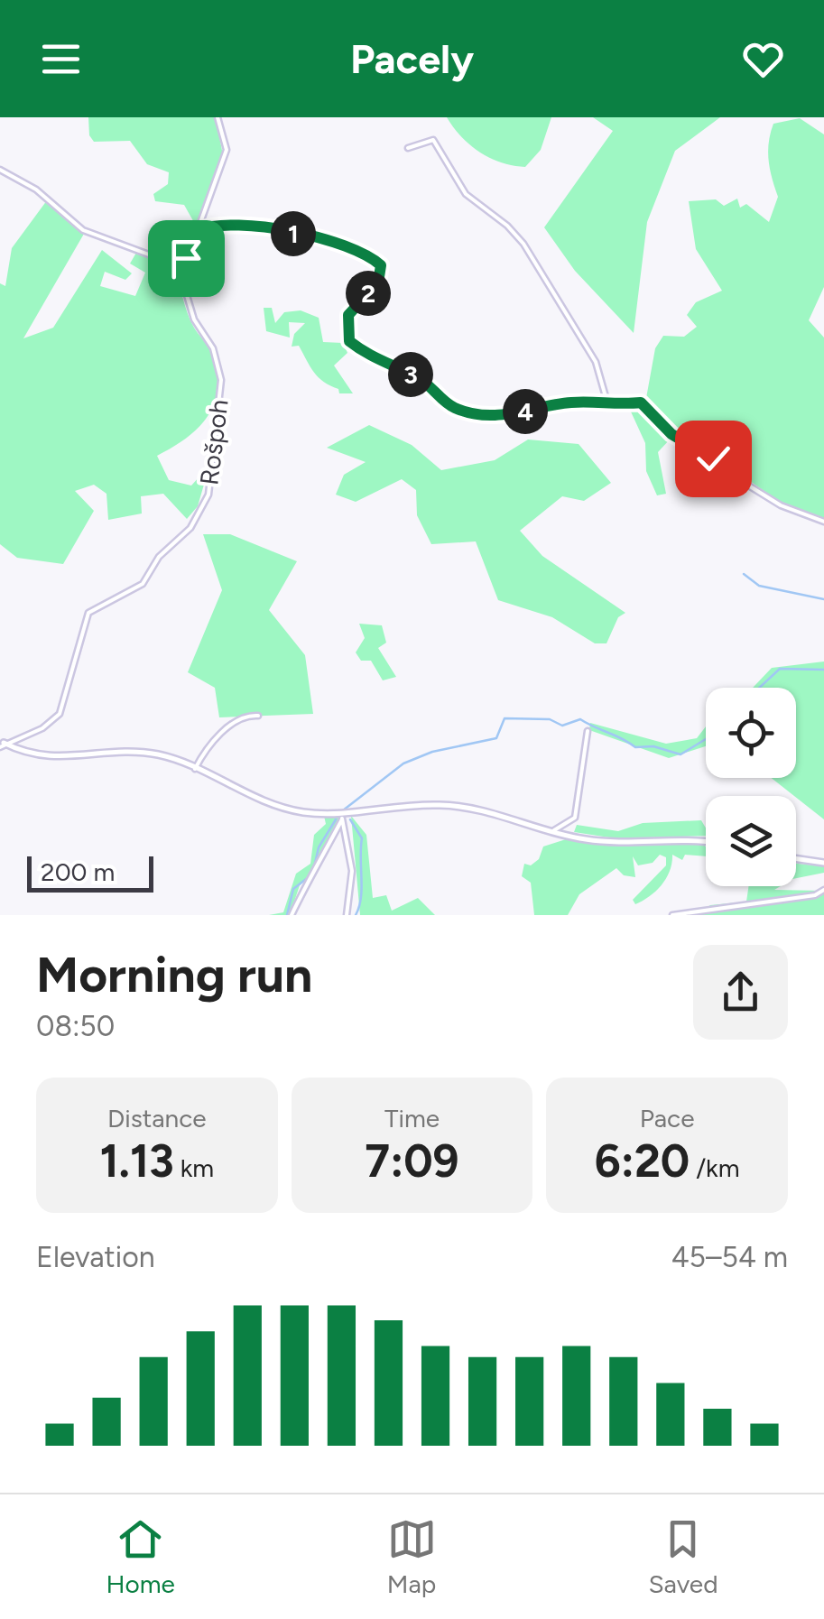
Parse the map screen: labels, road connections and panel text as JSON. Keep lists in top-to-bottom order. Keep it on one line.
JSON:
{"streets":{"street":["Rošpoh"]},"scale_bar":"200 m","page":{"header":"Pacely","pins":["1","2","3","4"],"scale":"200 m","heading":["Morning run","08:50"],"stats":[["Distance","1.13 km"],["Time","7:09"],["Pace","6:20 /km"]],"chart":["Elevation","45–54 m"],"tabs":["Home","Map","Saved"]}}
